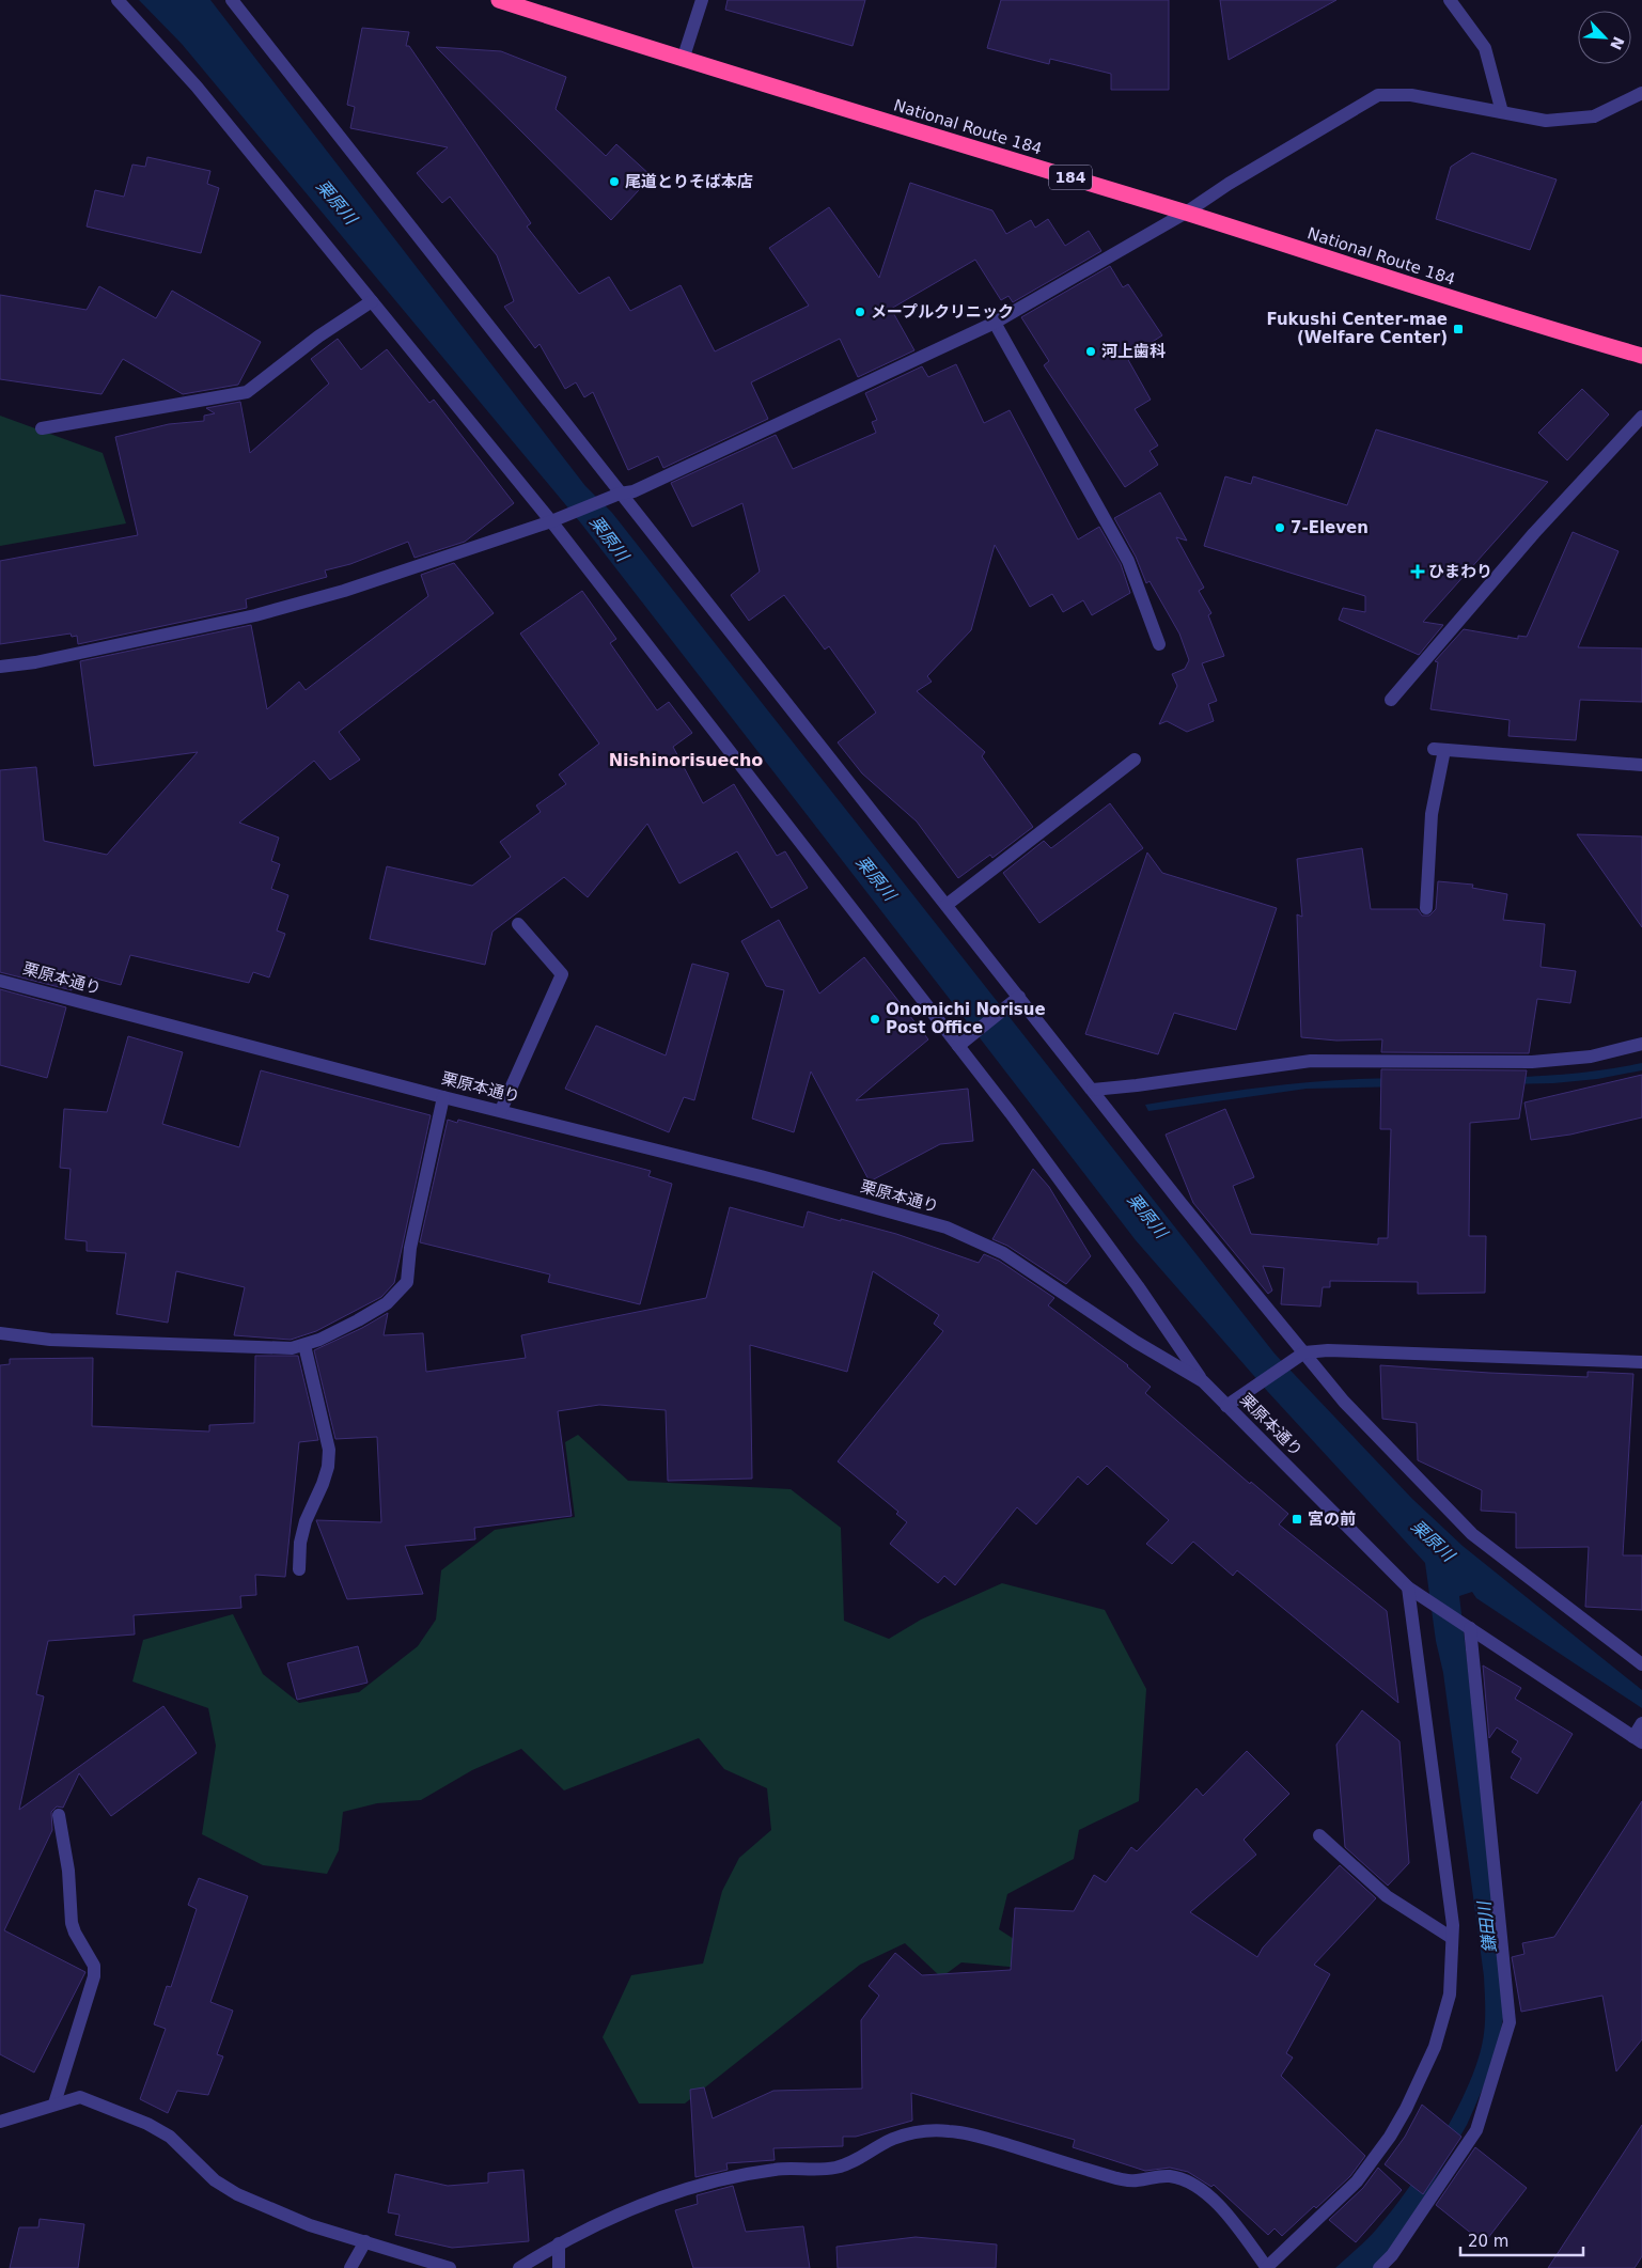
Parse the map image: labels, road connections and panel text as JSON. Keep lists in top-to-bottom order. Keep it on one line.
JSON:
{"streets":{"highway":["National Route 184","184"],"street":["栗原本通り"]},"districts":["Nishinorisuecho"],"water":["栗原川","鎌田川"],"places":{"other":["尾道とりそば本店","メープルクリニック","河上歯科","7-Eleven","Onomichi Norisue Post Office"],"transit":["Fukushi Center-mae (Welfare Center)","宮の前"],"health":["ひまわり"]},"scale_bar":"20 m","north":"bottom right"}
